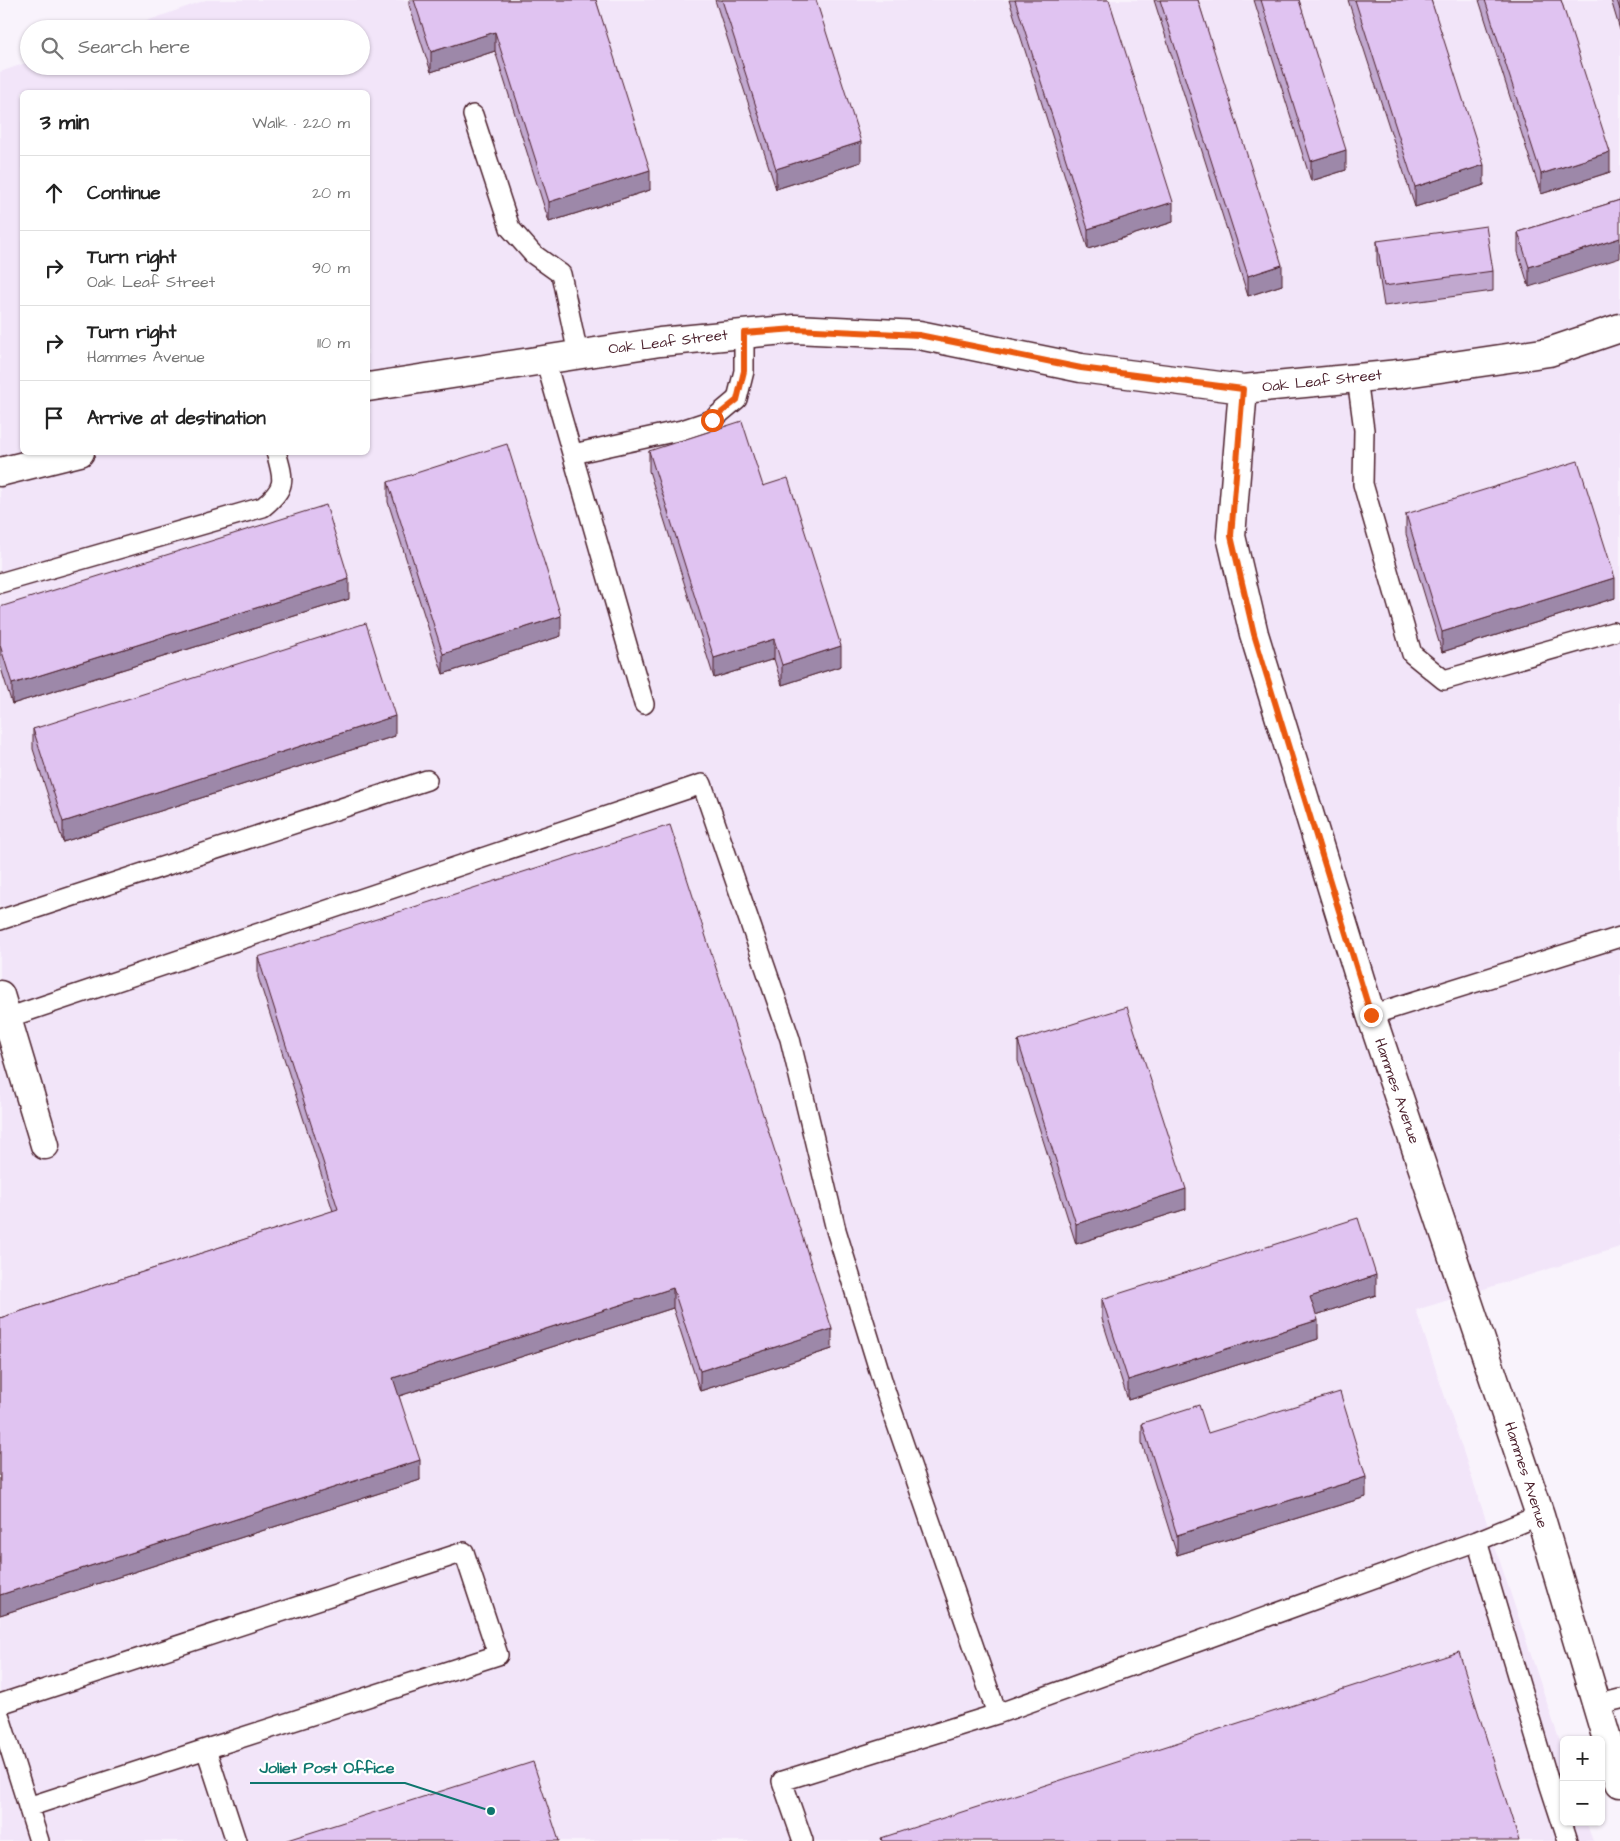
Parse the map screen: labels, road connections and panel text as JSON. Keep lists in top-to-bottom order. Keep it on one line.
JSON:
{"streets":{"street":["Oak Leaf Street","Hammes Avenue"]},"crossings":[["Oak Leaf Street","Hammes Avenue"]],"places":["Joliet Post Office"],"page":{"search":"Search here","heading":["3 min","Walk · 220 m"],"list":[["Continue","20 m"],["Turn right","Oak Leaf Street","90 m"],["Turn right","Hammes Avenue","110 m"],"Arrive at destination"],"map_buttons":["+","−"]}}
